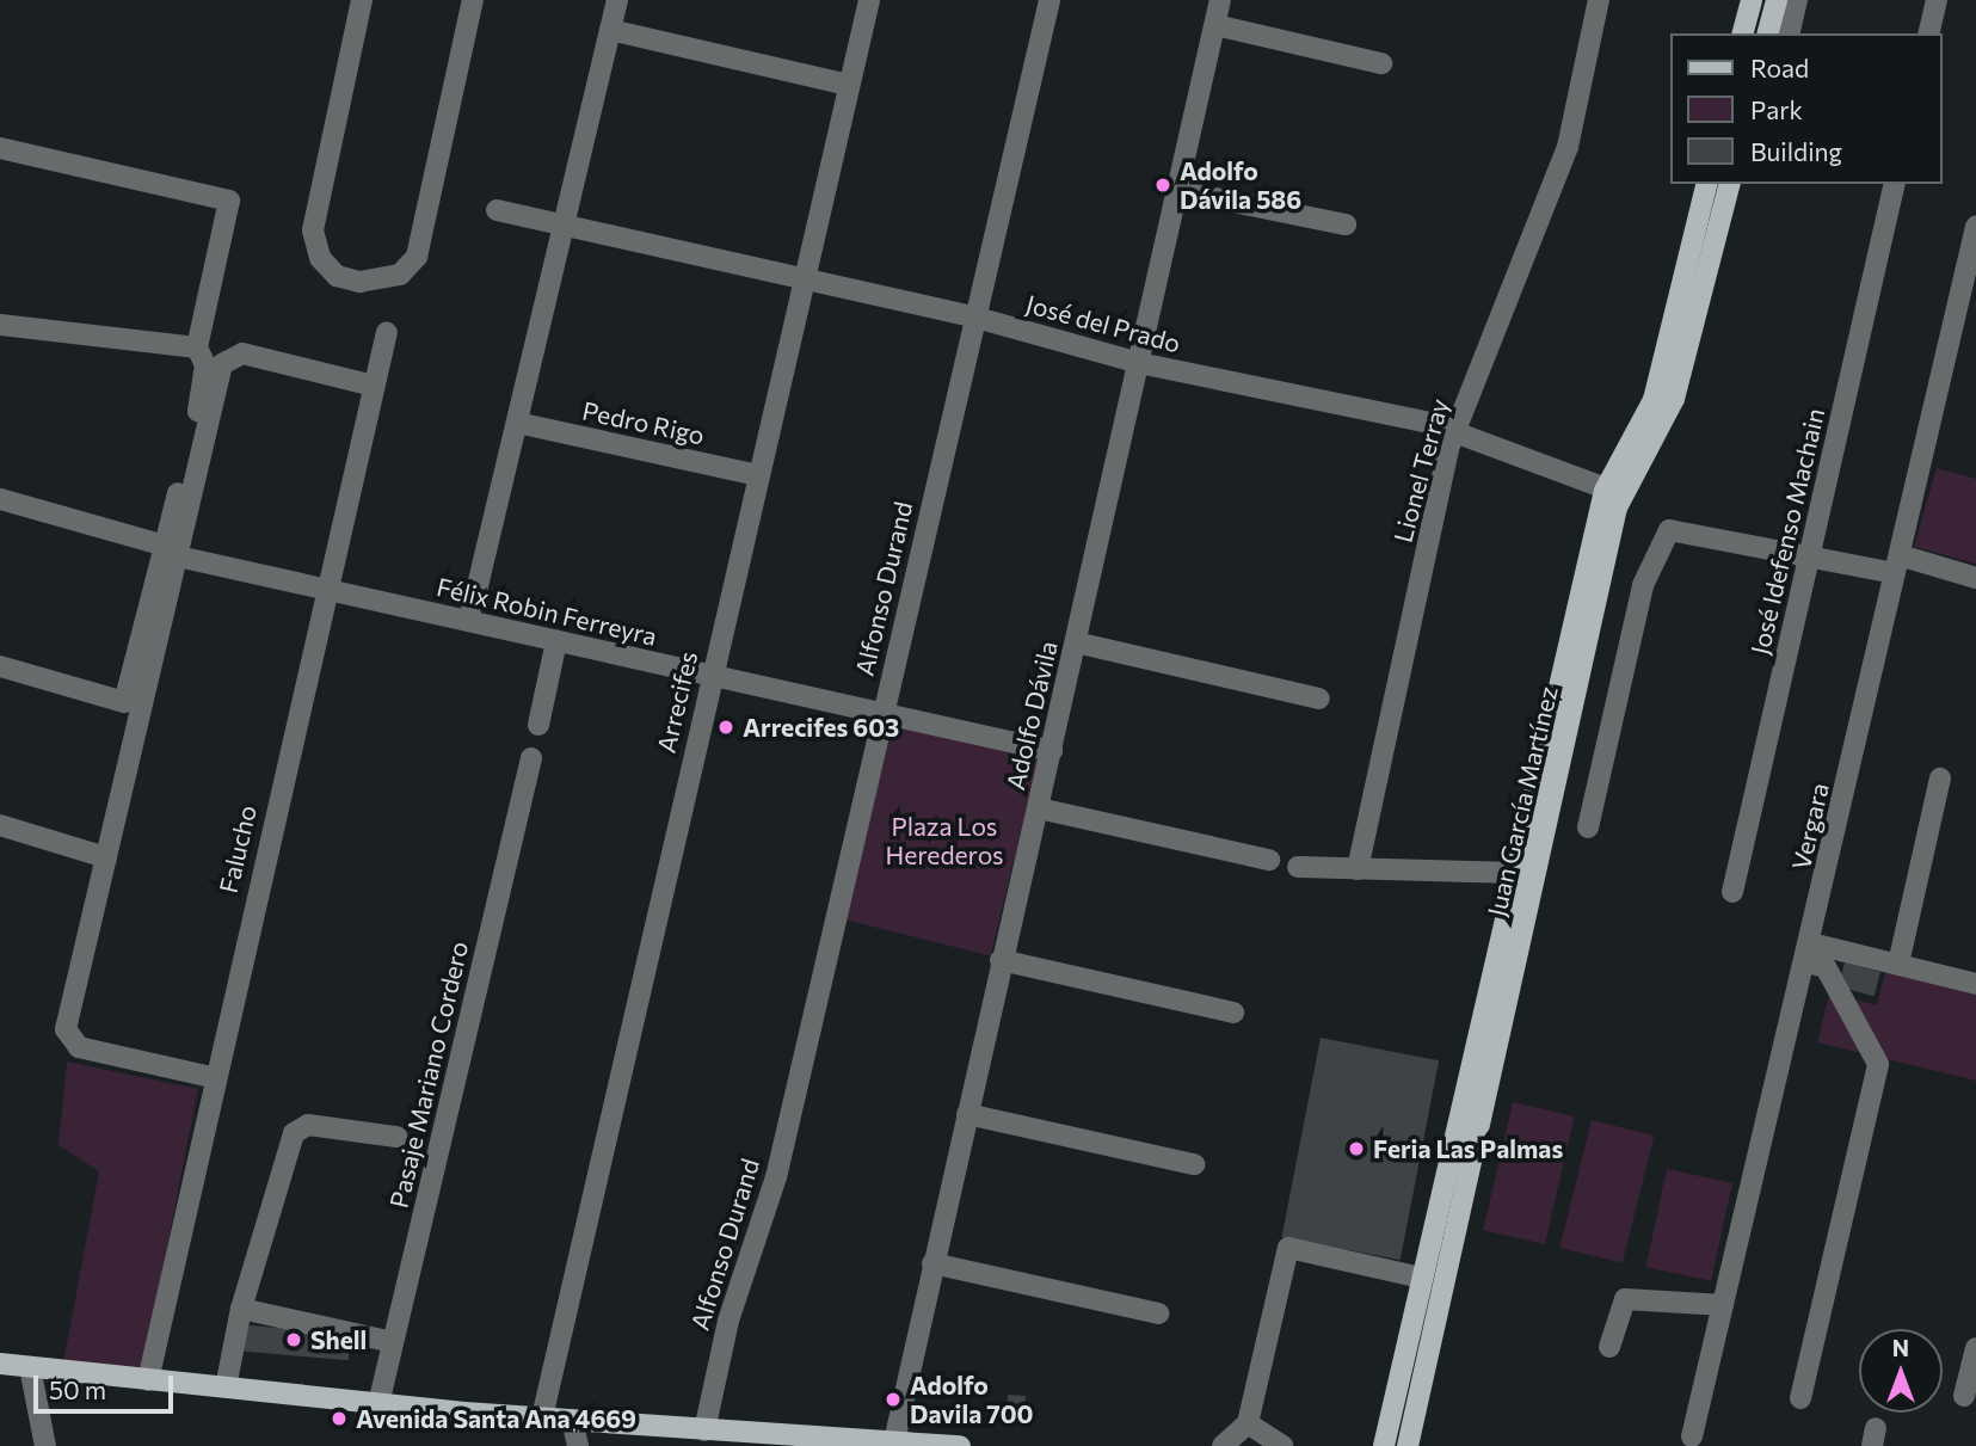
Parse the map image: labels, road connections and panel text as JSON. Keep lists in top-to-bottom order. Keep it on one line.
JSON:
{"streets":{"main road":["Juan García Martínez"],"street":["José del Prado","Pedro Rigo","Lionel Terray","José Idefenso Machain","Alfonso Durand","Félix Robin Ferreyra","Arrecifes","Adolfo Dávila","Vergara","Falucho","Pasaje Mariano Cordero"]},"crossings":[["José del Prado","Lionel Terray"],["José del Prado","Alfonso Durand"],["José del Prado","Arrecifes"],["José del Prado","Adolfo Dávila"],["José del Prado","Juan García Martínez"],["Pedro Rigo","Arrecifes"],["Alfonso Durand","Félix Robin Ferreyra"],["Félix Robin Ferreyra","Arrecifes"],["Félix Robin Ferreyra","Adolfo Dávila"],["Félix Robin Ferreyra","Falucho"]],"parks":["Plaza Los Herederos"],"places":["Adolfo Dávila 586","Arrecifes 603","Feria Las Palmas","Shell","Adolfo Davila 700","Avenida Santa Ana 4669"],"legend":["Road","Park","Building"],"scale_bar":"50 m","north":"top"}
